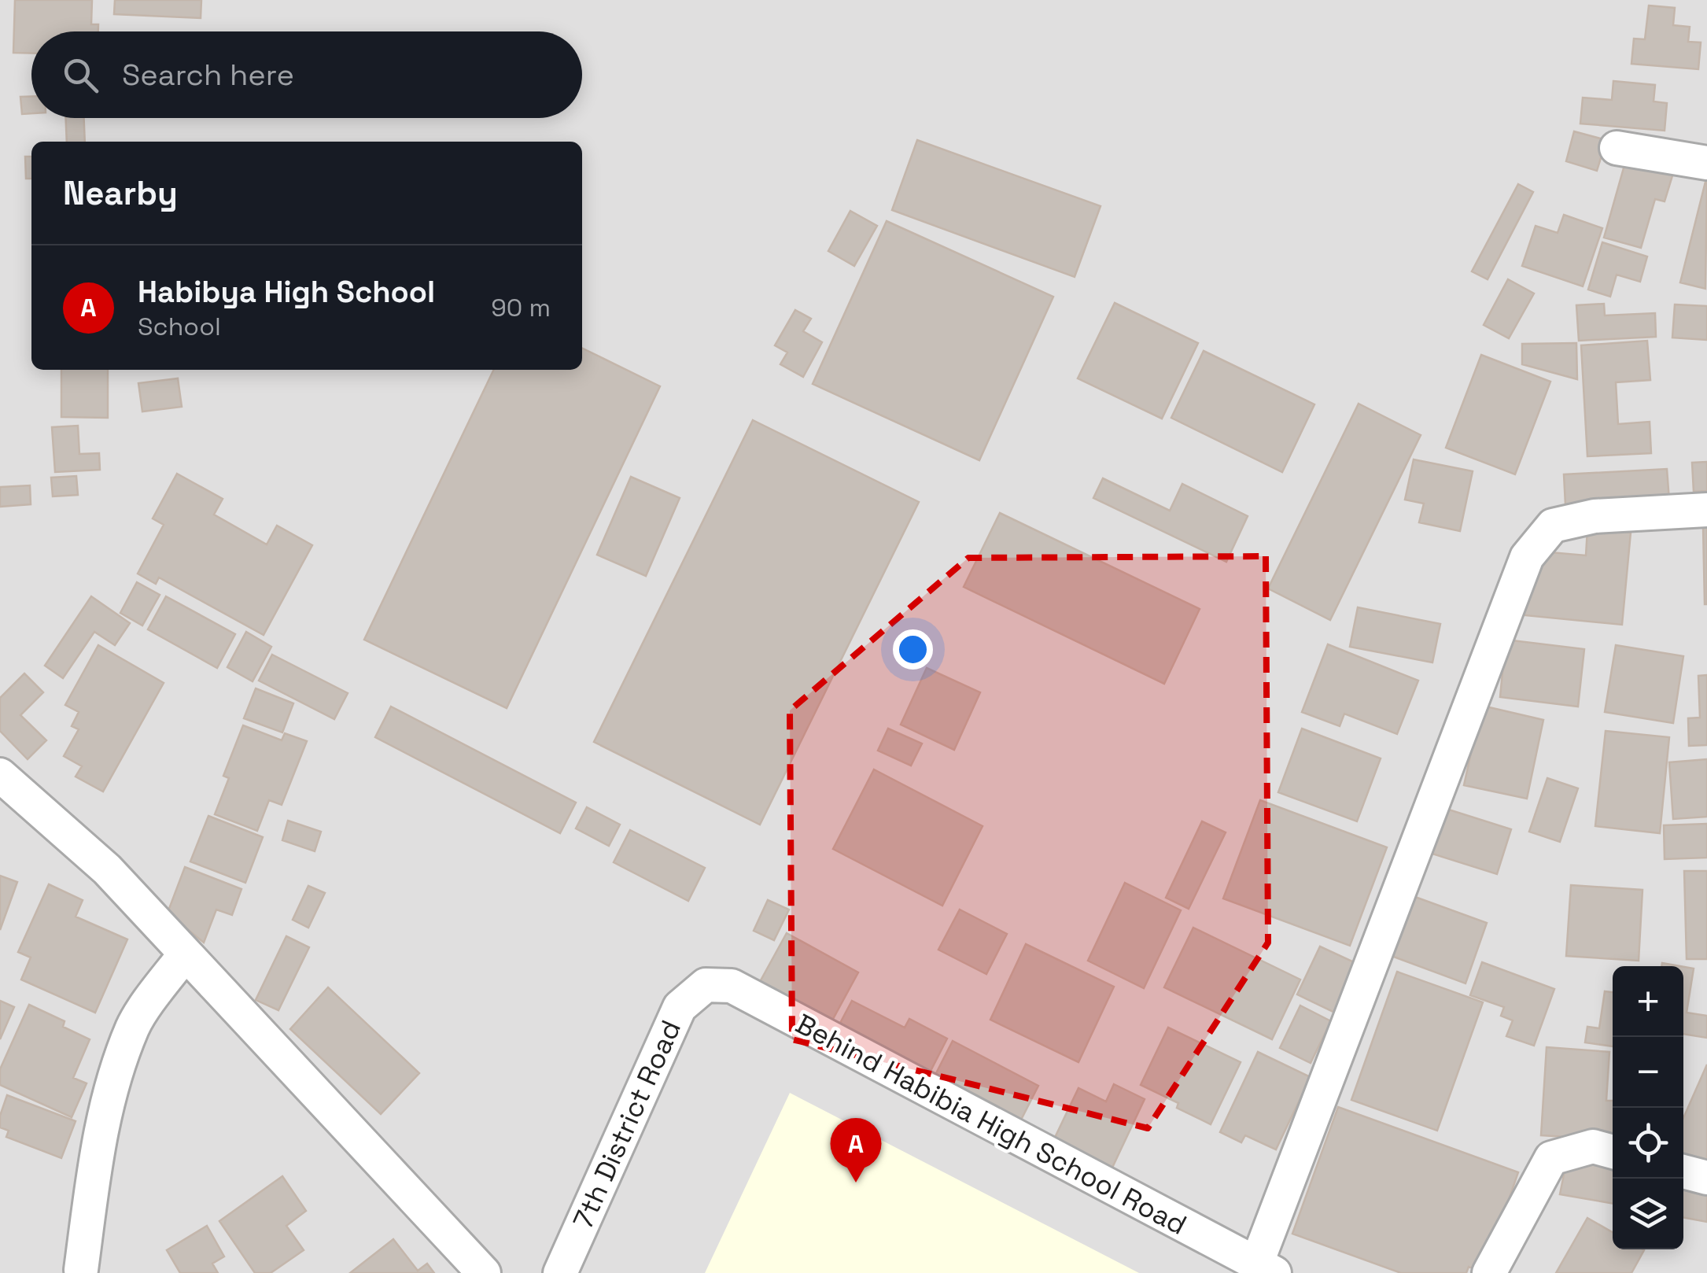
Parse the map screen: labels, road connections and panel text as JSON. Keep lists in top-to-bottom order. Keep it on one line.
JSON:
{"streets":{"street":["7th District Road","Behind Habibia High School Road"]},"crossings":[["7th District Road","Behind Habibia High School Road"]],"page":{"search":"Search here","heading":"Nearby","list":[{"mark":"A","name":"Habibya High School","note":"School","value":"90 m"}],"map_buttons":["+","−"],"pins":"A"}}
